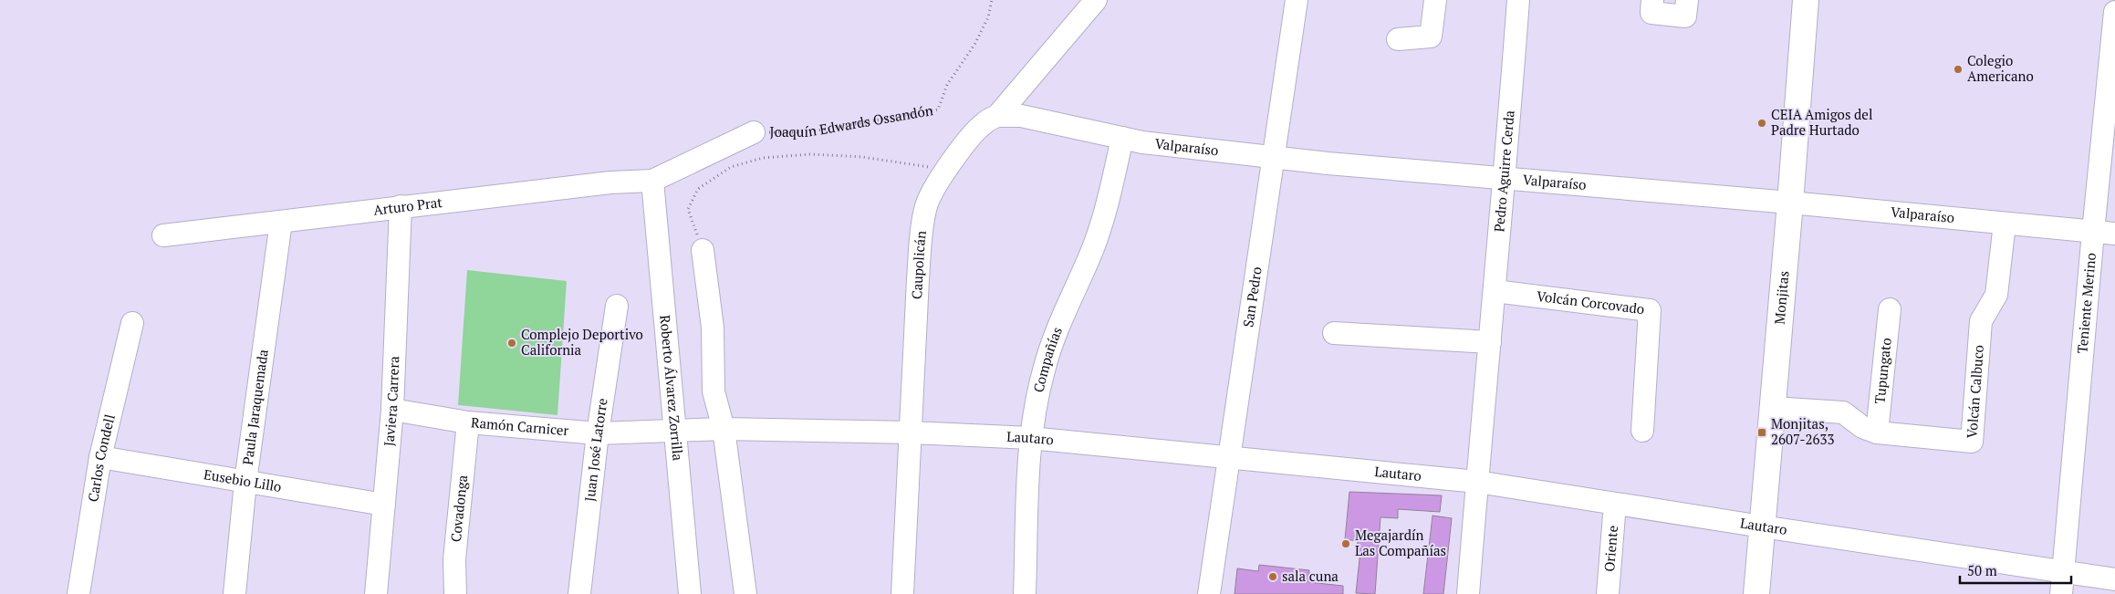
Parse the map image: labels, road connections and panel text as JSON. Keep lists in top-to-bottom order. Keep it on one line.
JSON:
{"streets":{"main road":["Monjitas"],"street":["Joaquín Edwards Ossandón","Valparaíso","Pedro Aguirre Cerda","Arturo Prat","Caupolicán","San Pedro","Teniente Merino","Volcán Corcovado","Compañías","Tupungato","Roberto Álvarez Zorrilla","Volcán Calbuco","Javiera Carrera","Paula Jaraquemada","Ramón Carnicer","Lautaro","Juan José Latorre","Carlos Condell","Eusebio Lillo","Covadonga","Oriente"]},"crossings":[["Joaquín Edwards Ossandón","Arturo Prat"],["Joaquín Edwards Ossandón","Roberto Álvarez Zorrilla"],["Valparaíso","Pedro Aguirre Cerda"],["Valparaíso","Caupolicán"],["Valparaíso","San Pedro"],["Valparaíso","Monjitas"],["Valparaíso","Teniente Merino"],["Valparaíso","Compañías"],["Valparaíso","Volcán Calbuco"],["Pedro Aguirre Cerda","Volcán Corcovado"],["Pedro Aguirre Cerda","Lautaro"],["Arturo Prat","Roberto Álvarez Zorrilla"],["Arturo Prat","Javiera Carrera"],["Arturo Prat","Paula Jaraquemada"],["Caupolicán","Lautaro"],["San Pedro","Lautaro"],["Monjitas","Volcán Calbuco"],["Monjitas","Lautaro"],["Teniente Merino","Lautaro"],["Compañías","Lautaro"],["Tupungato","Volcán Calbuco"],["Roberto Álvarez Zorrilla","Ramón Carnicer"],["Roberto Álvarez Zorrilla","Lautaro"],["Javiera Carrera","Ramón Carnicer"],["Javiera Carrera","Eusebio Lillo"],["Paula Jaraquemada","Eusebio Lillo"],["Ramón Carnicer","Lautaro"],["Ramón Carnicer","Juan José Latorre"],["Ramón Carnicer","Covadonga"],["Lautaro","Oriente"],["Carlos Condell","Eusebio Lillo"]],"places":{"other":["Colegio Americano","CEIA Amigos del Padre Hurtado","Complejo Deportivo California","Megajardín Las Compañías","sala cuna"],"transit":["Monjitas, 2607-2633"]},"scale_bar":"50 m"}
